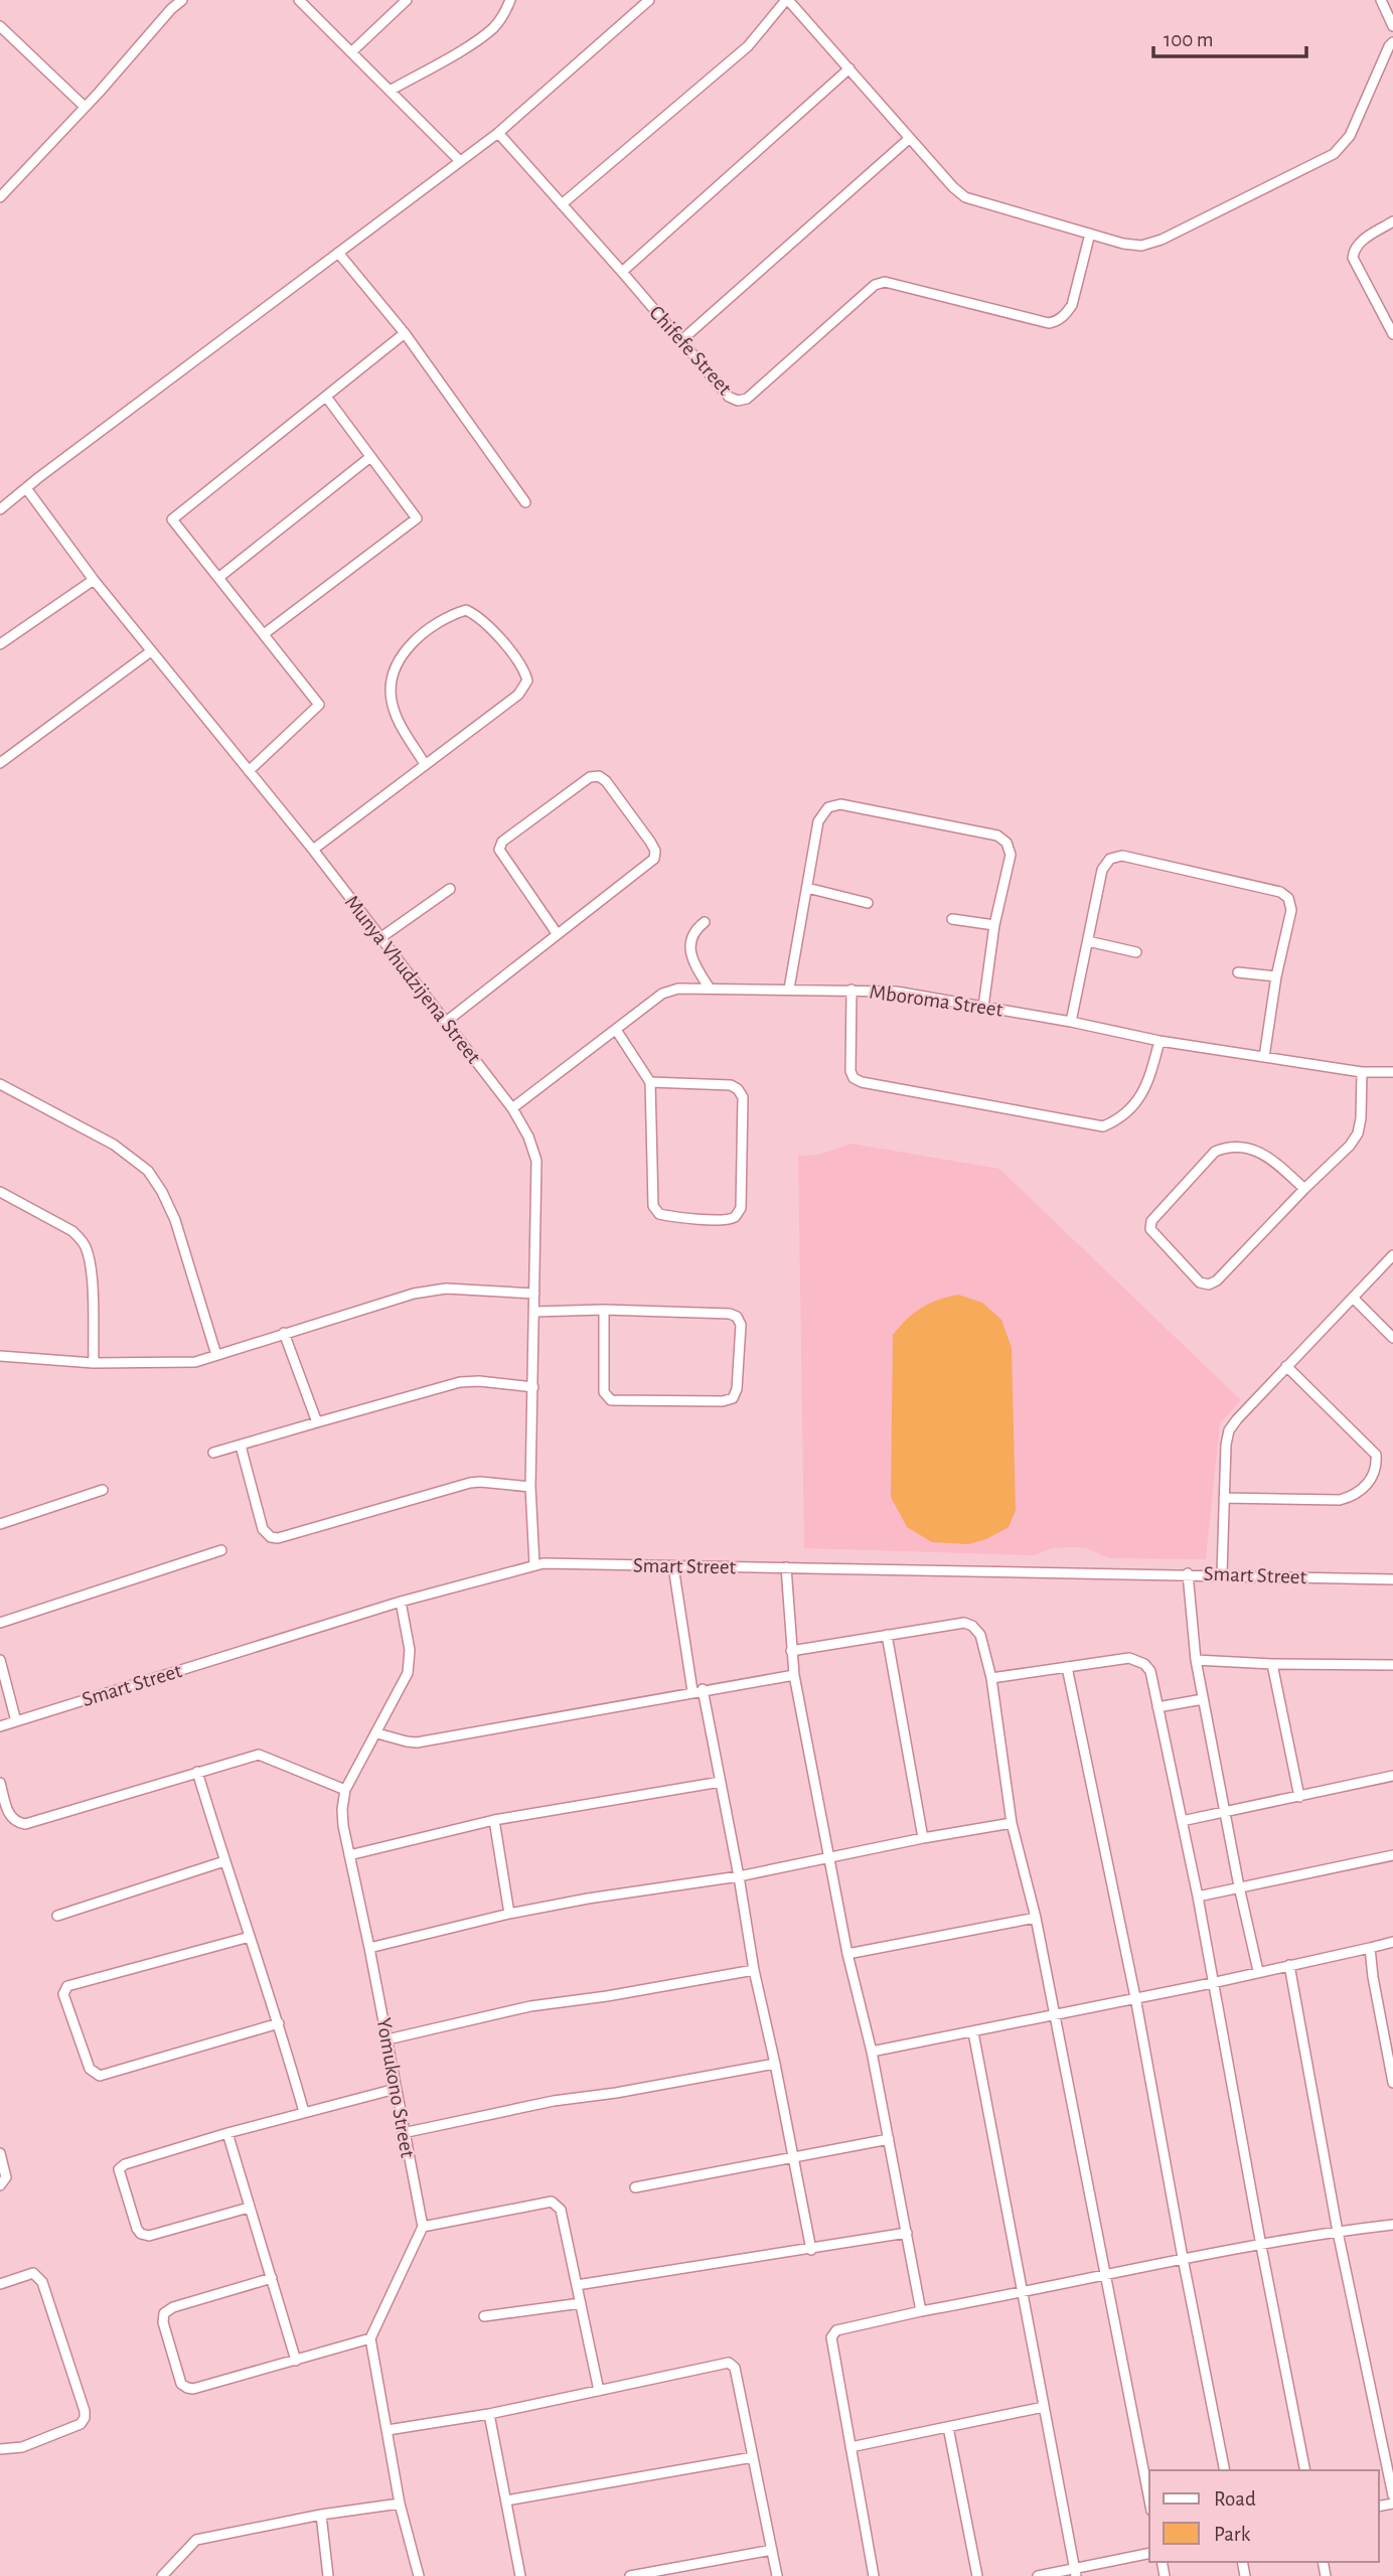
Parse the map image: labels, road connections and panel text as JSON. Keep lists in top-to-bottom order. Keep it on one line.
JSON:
{"streets":{"street":["Chifefe Street","Munya Vhudzijena Street","Mboroma Street","Smart Street","Yomukono Street"]},"crossings":[["Munya Vhudzijena Street","Mboroma Street"],["Munya Vhudzijena Street","Smart Street"],["Smart Street","Yomukono Street"]],"legend":["Road","Park"],"scale_bar":"100 m"}
